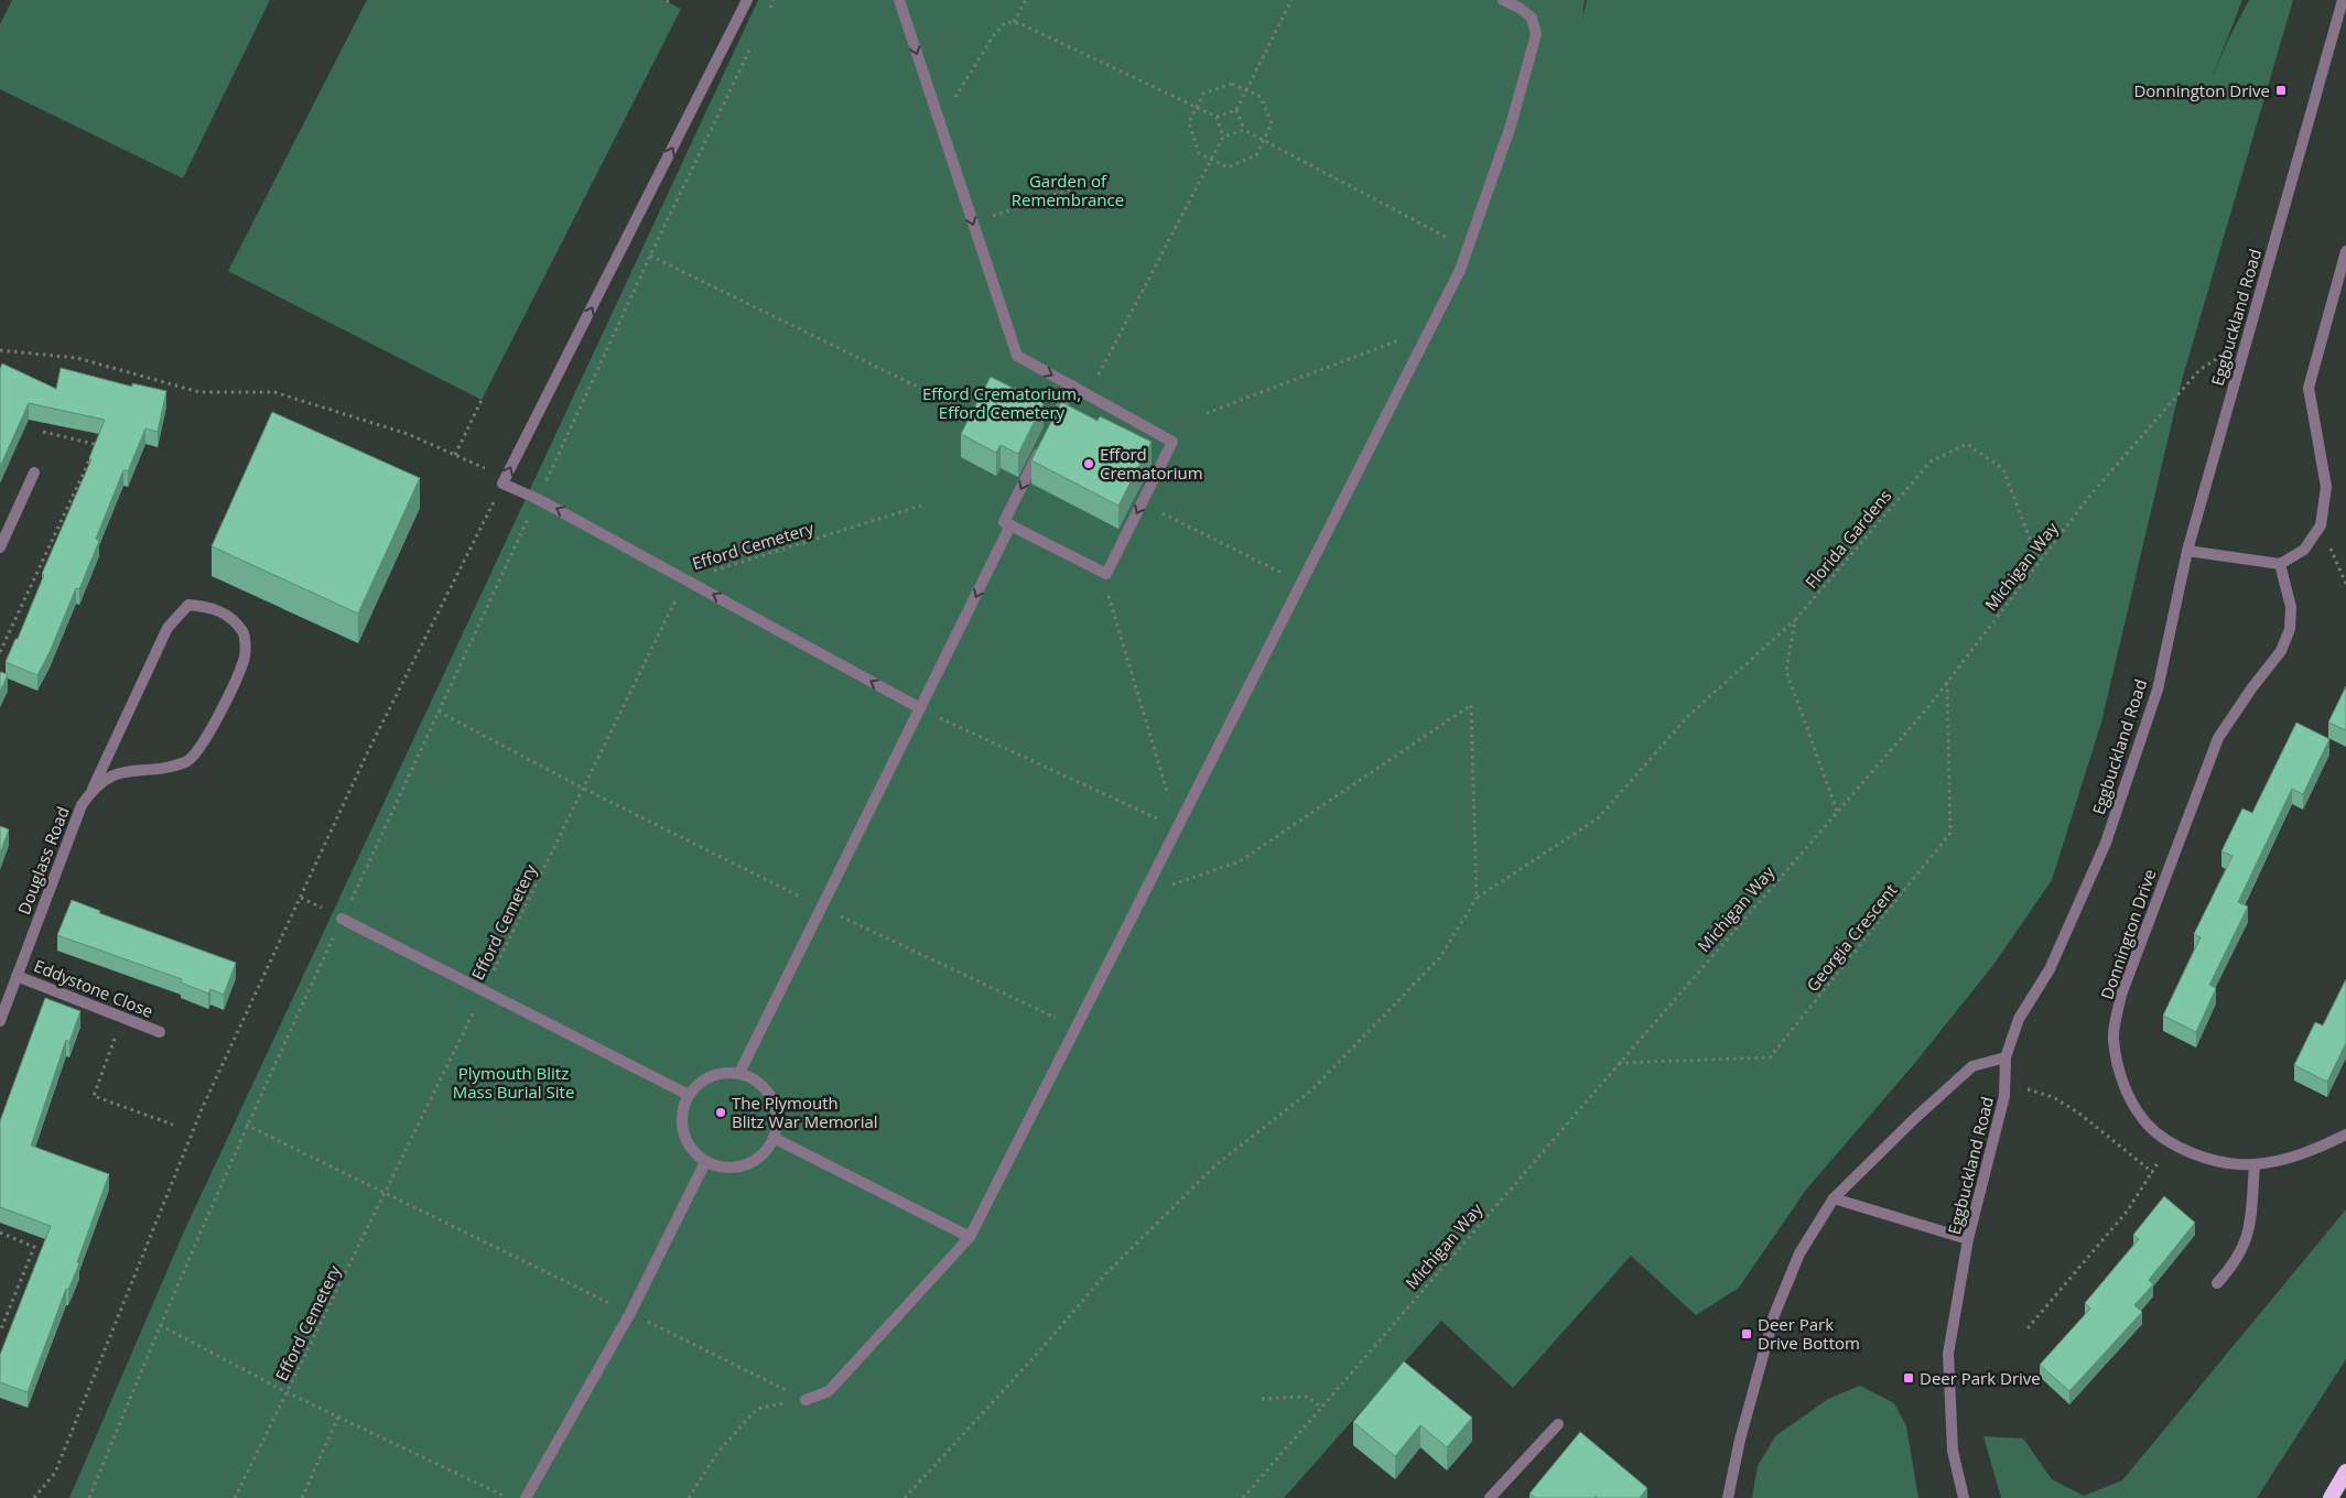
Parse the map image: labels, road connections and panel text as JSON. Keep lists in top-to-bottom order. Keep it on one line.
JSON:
{"streets":{"street":["Eggbuckland Road","Douglass Road","Donnington Drive","Eddystone Close"],"path":["Florida Gardens","Efford Cemetery","Michigan Way","Georgia Crescent"]},"crossings":[["Eggbuckland Road","Michigan Way"],["Florida Gardens","Michigan Way"],["Michigan Way","Georgia Crescent"],["Douglass Road","Eddystone Close"]],"parks":["Garden of Remembrance","Efford Crematorium, Efford Cemetery","Plymouth Blitz Mass Burial Site"],"places":{"transit":["Donnington Drive","Deer Park Drive Bottom","Deer Park Drive"],"other":["Efford Crematorium","The Plymouth Blitz War Memorial"]}}
